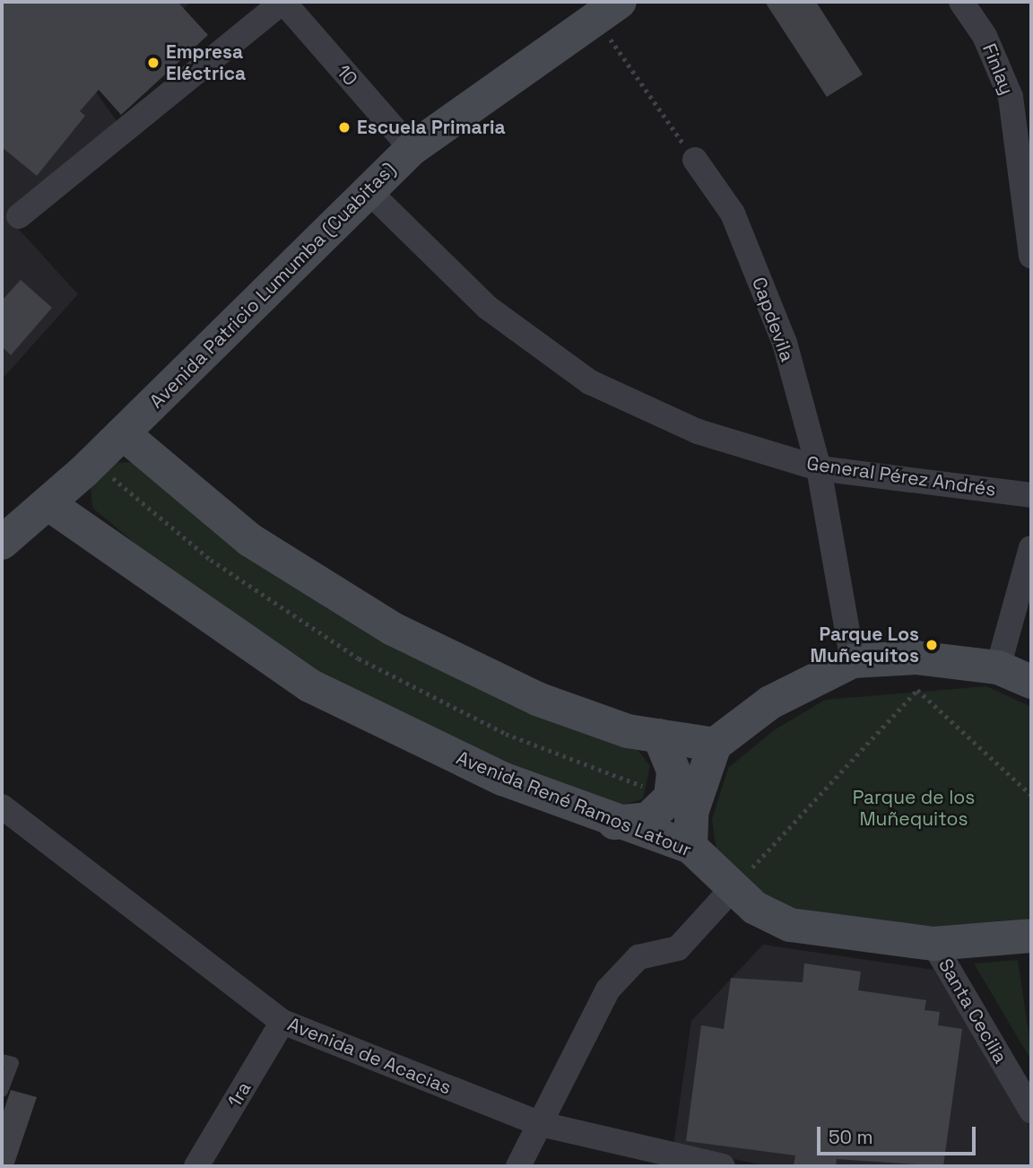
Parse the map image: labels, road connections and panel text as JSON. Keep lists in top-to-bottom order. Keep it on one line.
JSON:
{"streets":{"street":["Finlay","10","Avenida Patricio Lumumba (Cuabitas)","Capdevila","General Pérez Andrés","Avenida René Ramos Latour","Santa Cecilia","Avenida de Acacias","1ra"]},"crossings":[["10","Avenida Patricio Lumumba (Cuabitas)"],["Avenida Patricio Lumumba (Cuabitas)","General Pérez Andrés"],["Avenida Patricio Lumumba (Cuabitas)","Avenida René Ramos Latour"],["Capdevila","General Pérez Andrés"],["Avenida René Ramos Latour","Santa Cecilia"],["Avenida de Acacias","1ra"]],"parks":["Parque de los Muñequitos"],"places":["Empresa Eléctrica","Escuela Primaria","Parque Los Muñequitos"],"scale_bar":"50 m"}
